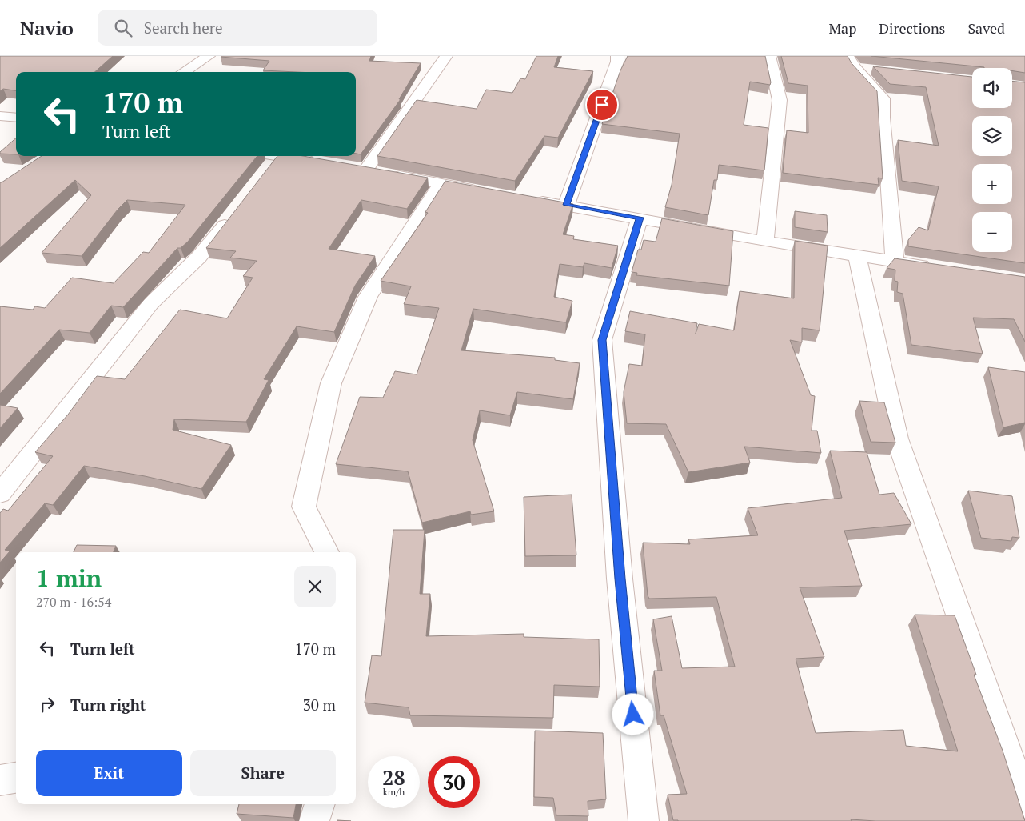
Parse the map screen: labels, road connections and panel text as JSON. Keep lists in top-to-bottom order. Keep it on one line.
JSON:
{"page":{"header":"Navio","search":"Search here","nav":["Map","Directions","Saved"],"map_buttons":["+","−"],"turn":["170 m","Turn left"],"heading":["1 min","270 m · 16:54"],"list":[{"name":"Turn left","value":"170 m"},{"name":"Turn right","value":"30 m"}],"buttons":["Exit","Share"],"speed":"28 km/h","limit":"30"}}
